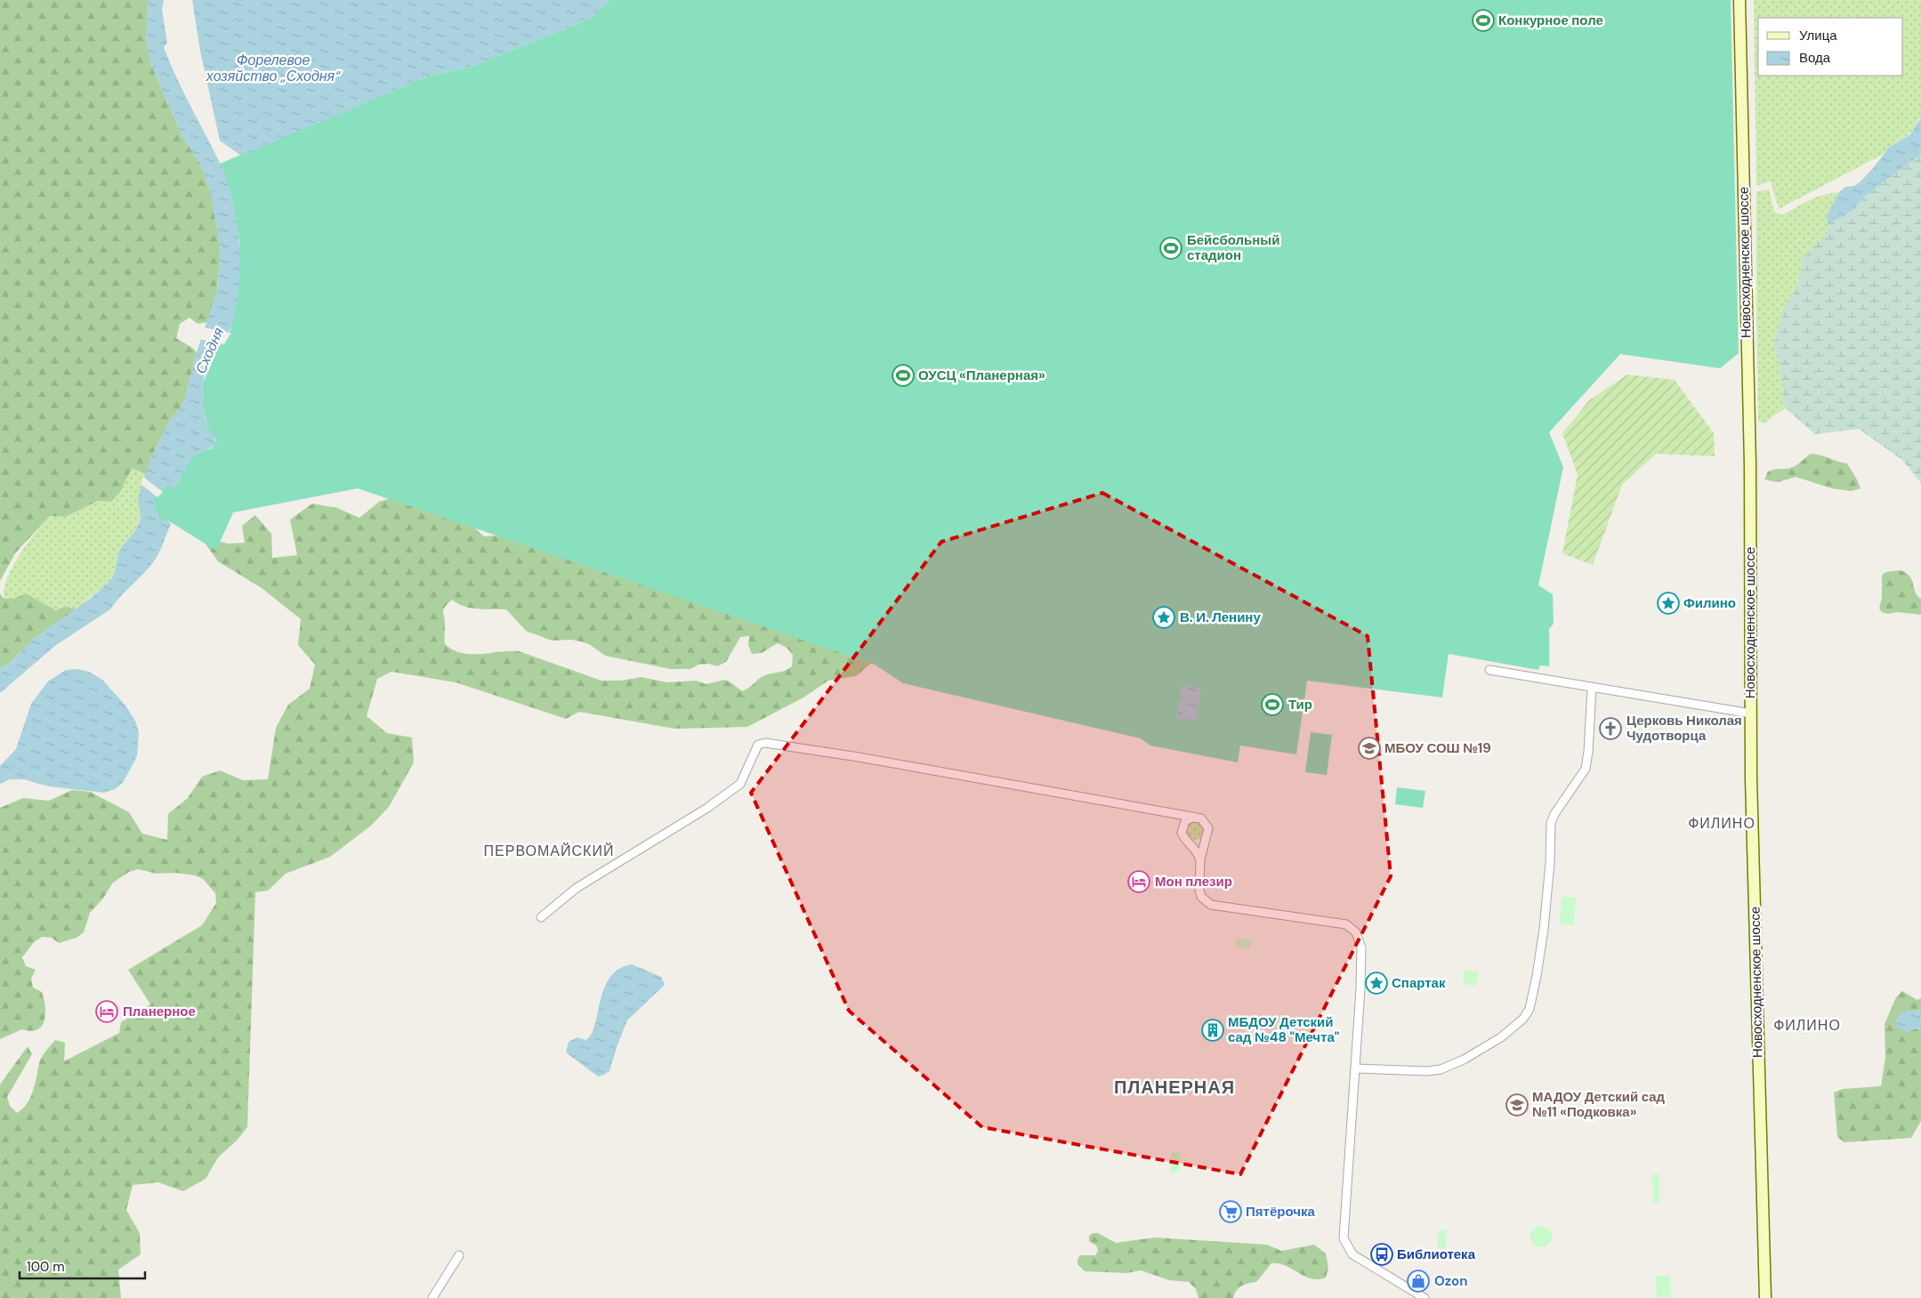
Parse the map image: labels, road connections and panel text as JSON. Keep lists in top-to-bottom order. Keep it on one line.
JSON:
{"streets":{"main road":["Новосходненское шоссе"]},"districts":["ФИЛИНО","ПЕРВОМАЙСКИЙ","ФИЛИНО","ПЛАНЕРНАЯ"],"water":["Форелевое хозяйство „Сходня“","Сходня"],"places":{"sports":["Конкурное поле","Бейсбольный стадион","ОУСЦ «Планерная»","Тир"],"place":["Филино","В. И. Ленину","Спартак"],"church":["Церковь Николая Чудотворца"],"school or university":["МБОУ СОШ №19","МАДОУ Детский сад №11 «Подковка»"],"hotel":["Мон плезир","Планерное"],"building":["МБДОУ Детский сад №48 \"Мечта\""],"supermarket":["Пятёрочка"],"bus stop":["Библиотека"],"shop":["Ozon"]},"legend":["Улица","Вода"],"scale_bar":"100 m"}
